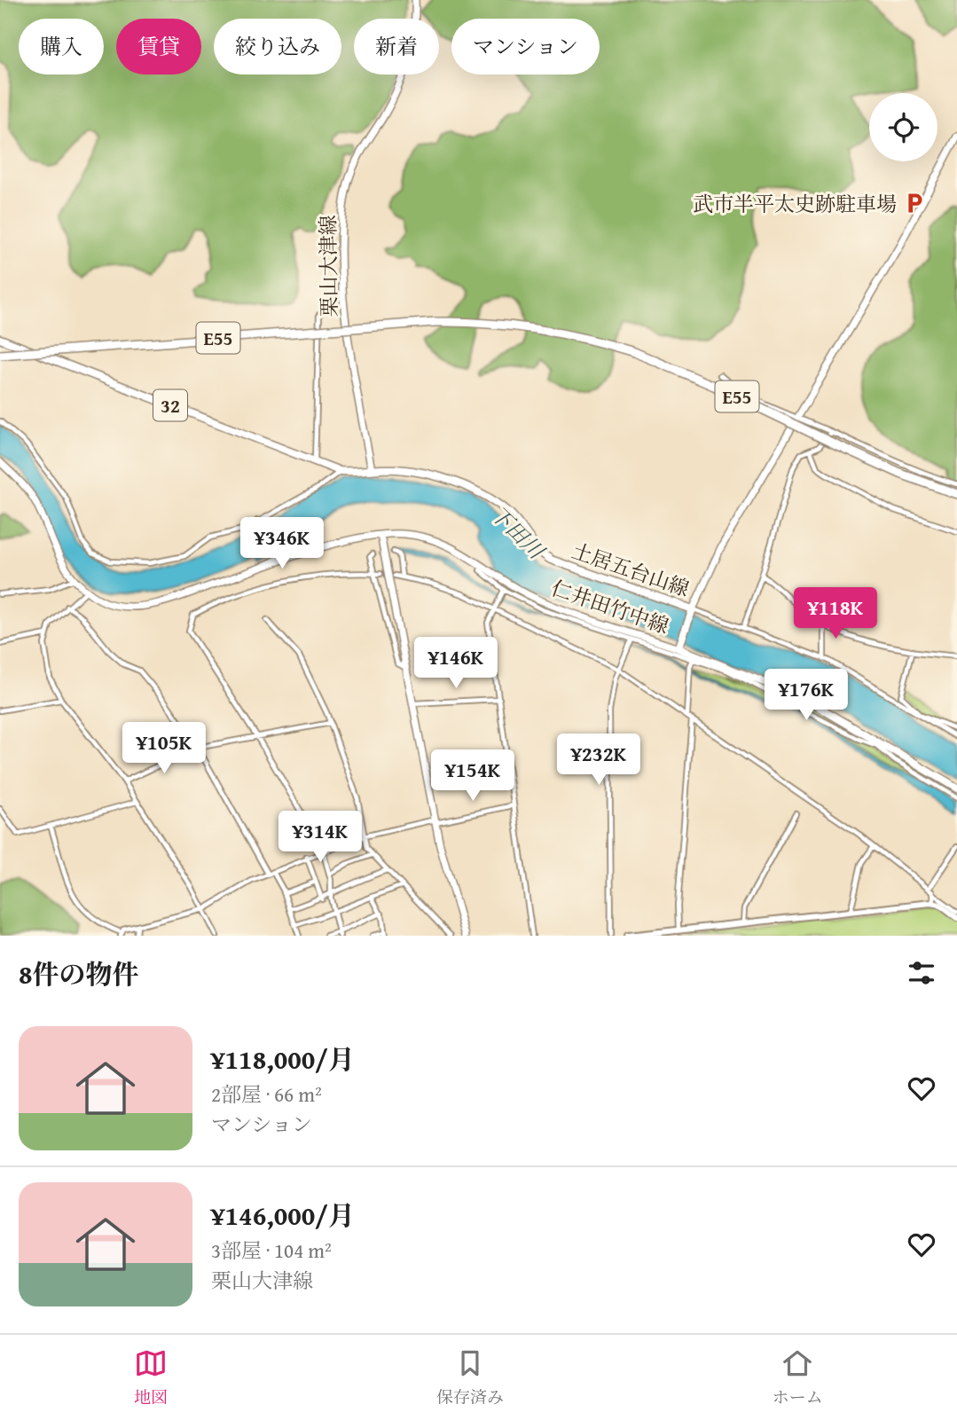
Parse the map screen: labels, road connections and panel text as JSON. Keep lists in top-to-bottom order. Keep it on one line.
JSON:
{"streets":{"highway":["E55"],"main road":["栗山大津線","32","土居五台山線","仁井田竹中線"]},"crossings":[["栗山大津線","土居五台山線"],["土居五台山線","仁井田竹中線"]],"water":["下田川"],"places":{"parking":["武市半平太史跡駐車場"]},"page":{"chip":["購入","賃貸","絞り込み","新着","マンション"],"price":["¥346K","¥118K","¥146K","¥176K","¥105K","¥232K","¥154K","¥314K"],"heading":"8件の物件","list":[{"name":"¥118,000/月","note":"2部屋 · 66 m² · マンション"},{"name":"¥146,000/月","note":"3部屋 · 104 m² · 栗山大津線"}],"tabs":["地図","保存済み","ホーム"]}}
